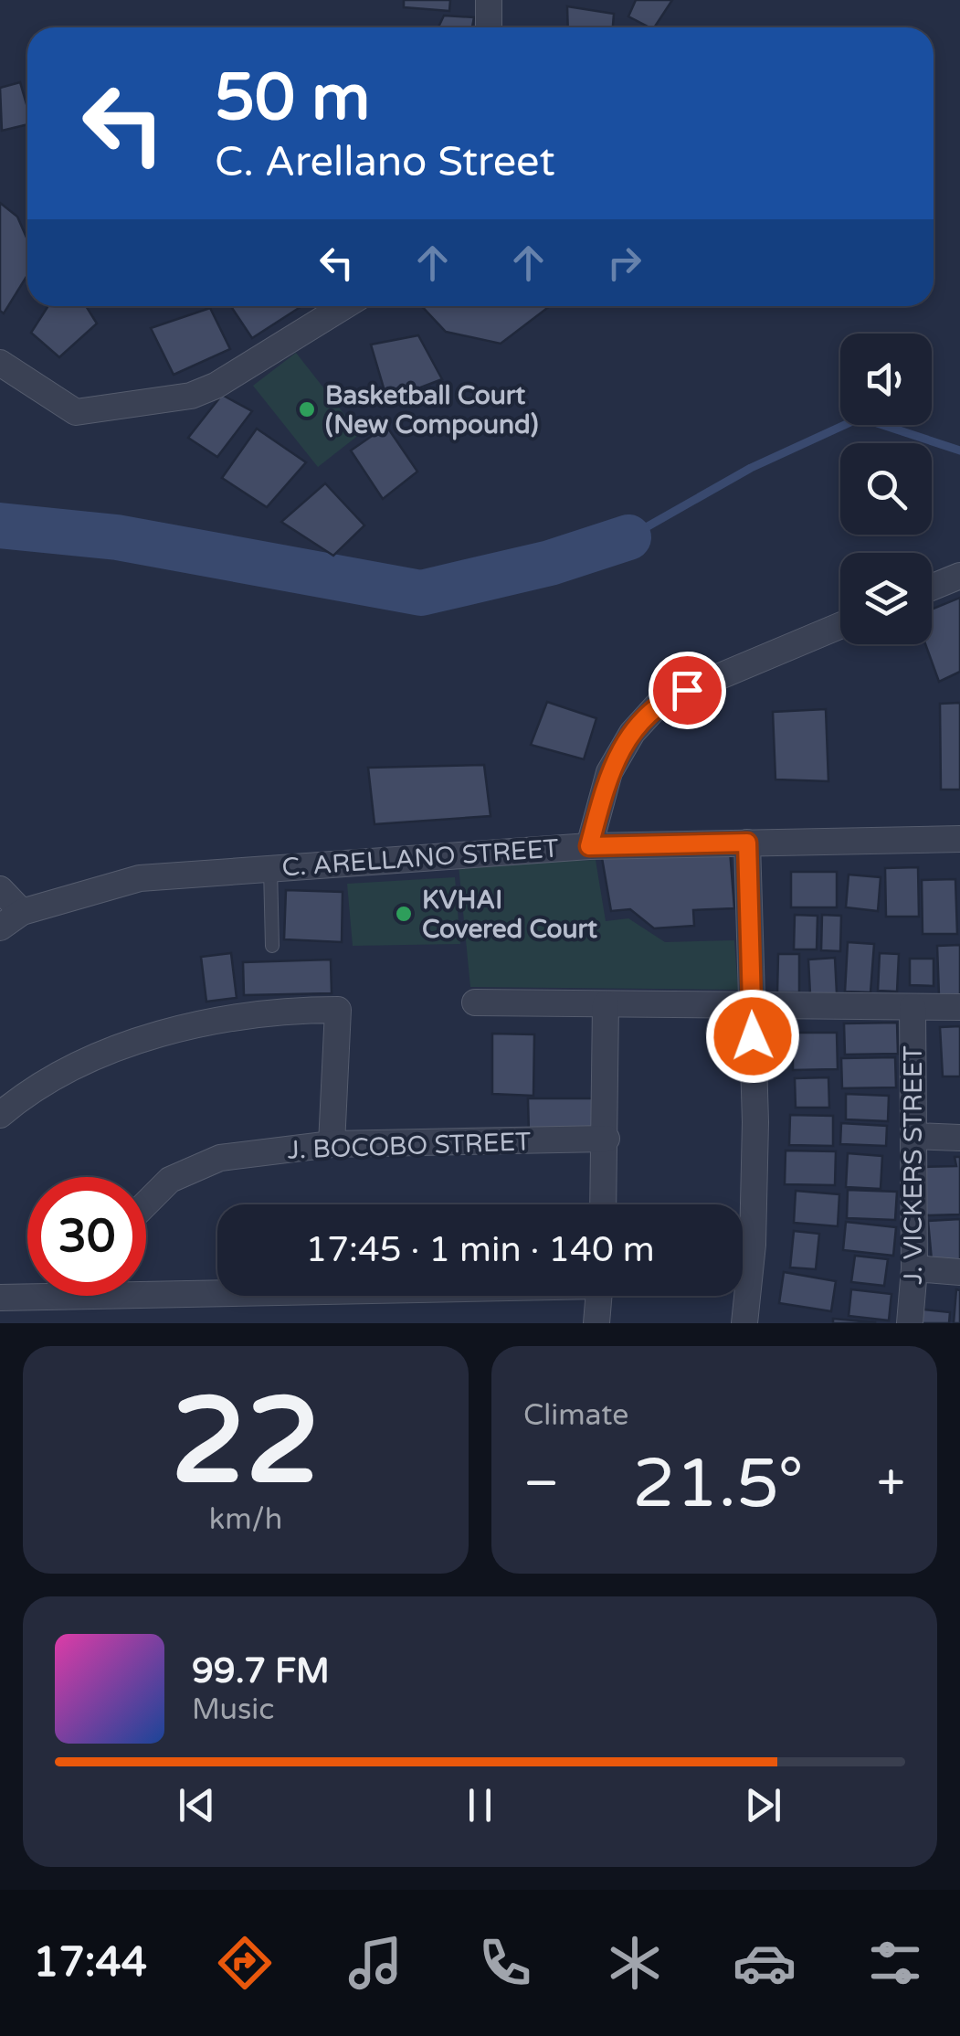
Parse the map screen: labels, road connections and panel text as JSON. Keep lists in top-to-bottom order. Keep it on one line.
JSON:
{"streets":{"street":["C. ARELLANO STREET","J. BOCOBO STREET","J. VICKERS STREET"]},"places":["Basketball Court (New Compound)","KVHAI Covered Court"],"page":{"turn":["50 m","C. Arellano Street"],"limit":"30","trip":"17:45 · 1 min · 140 m","tile":[["22","km/h"],"Climate"],"heat":["−","21.5°","+"],"song":["99.7 FM","Music"],"tabs":"17:44"}}
